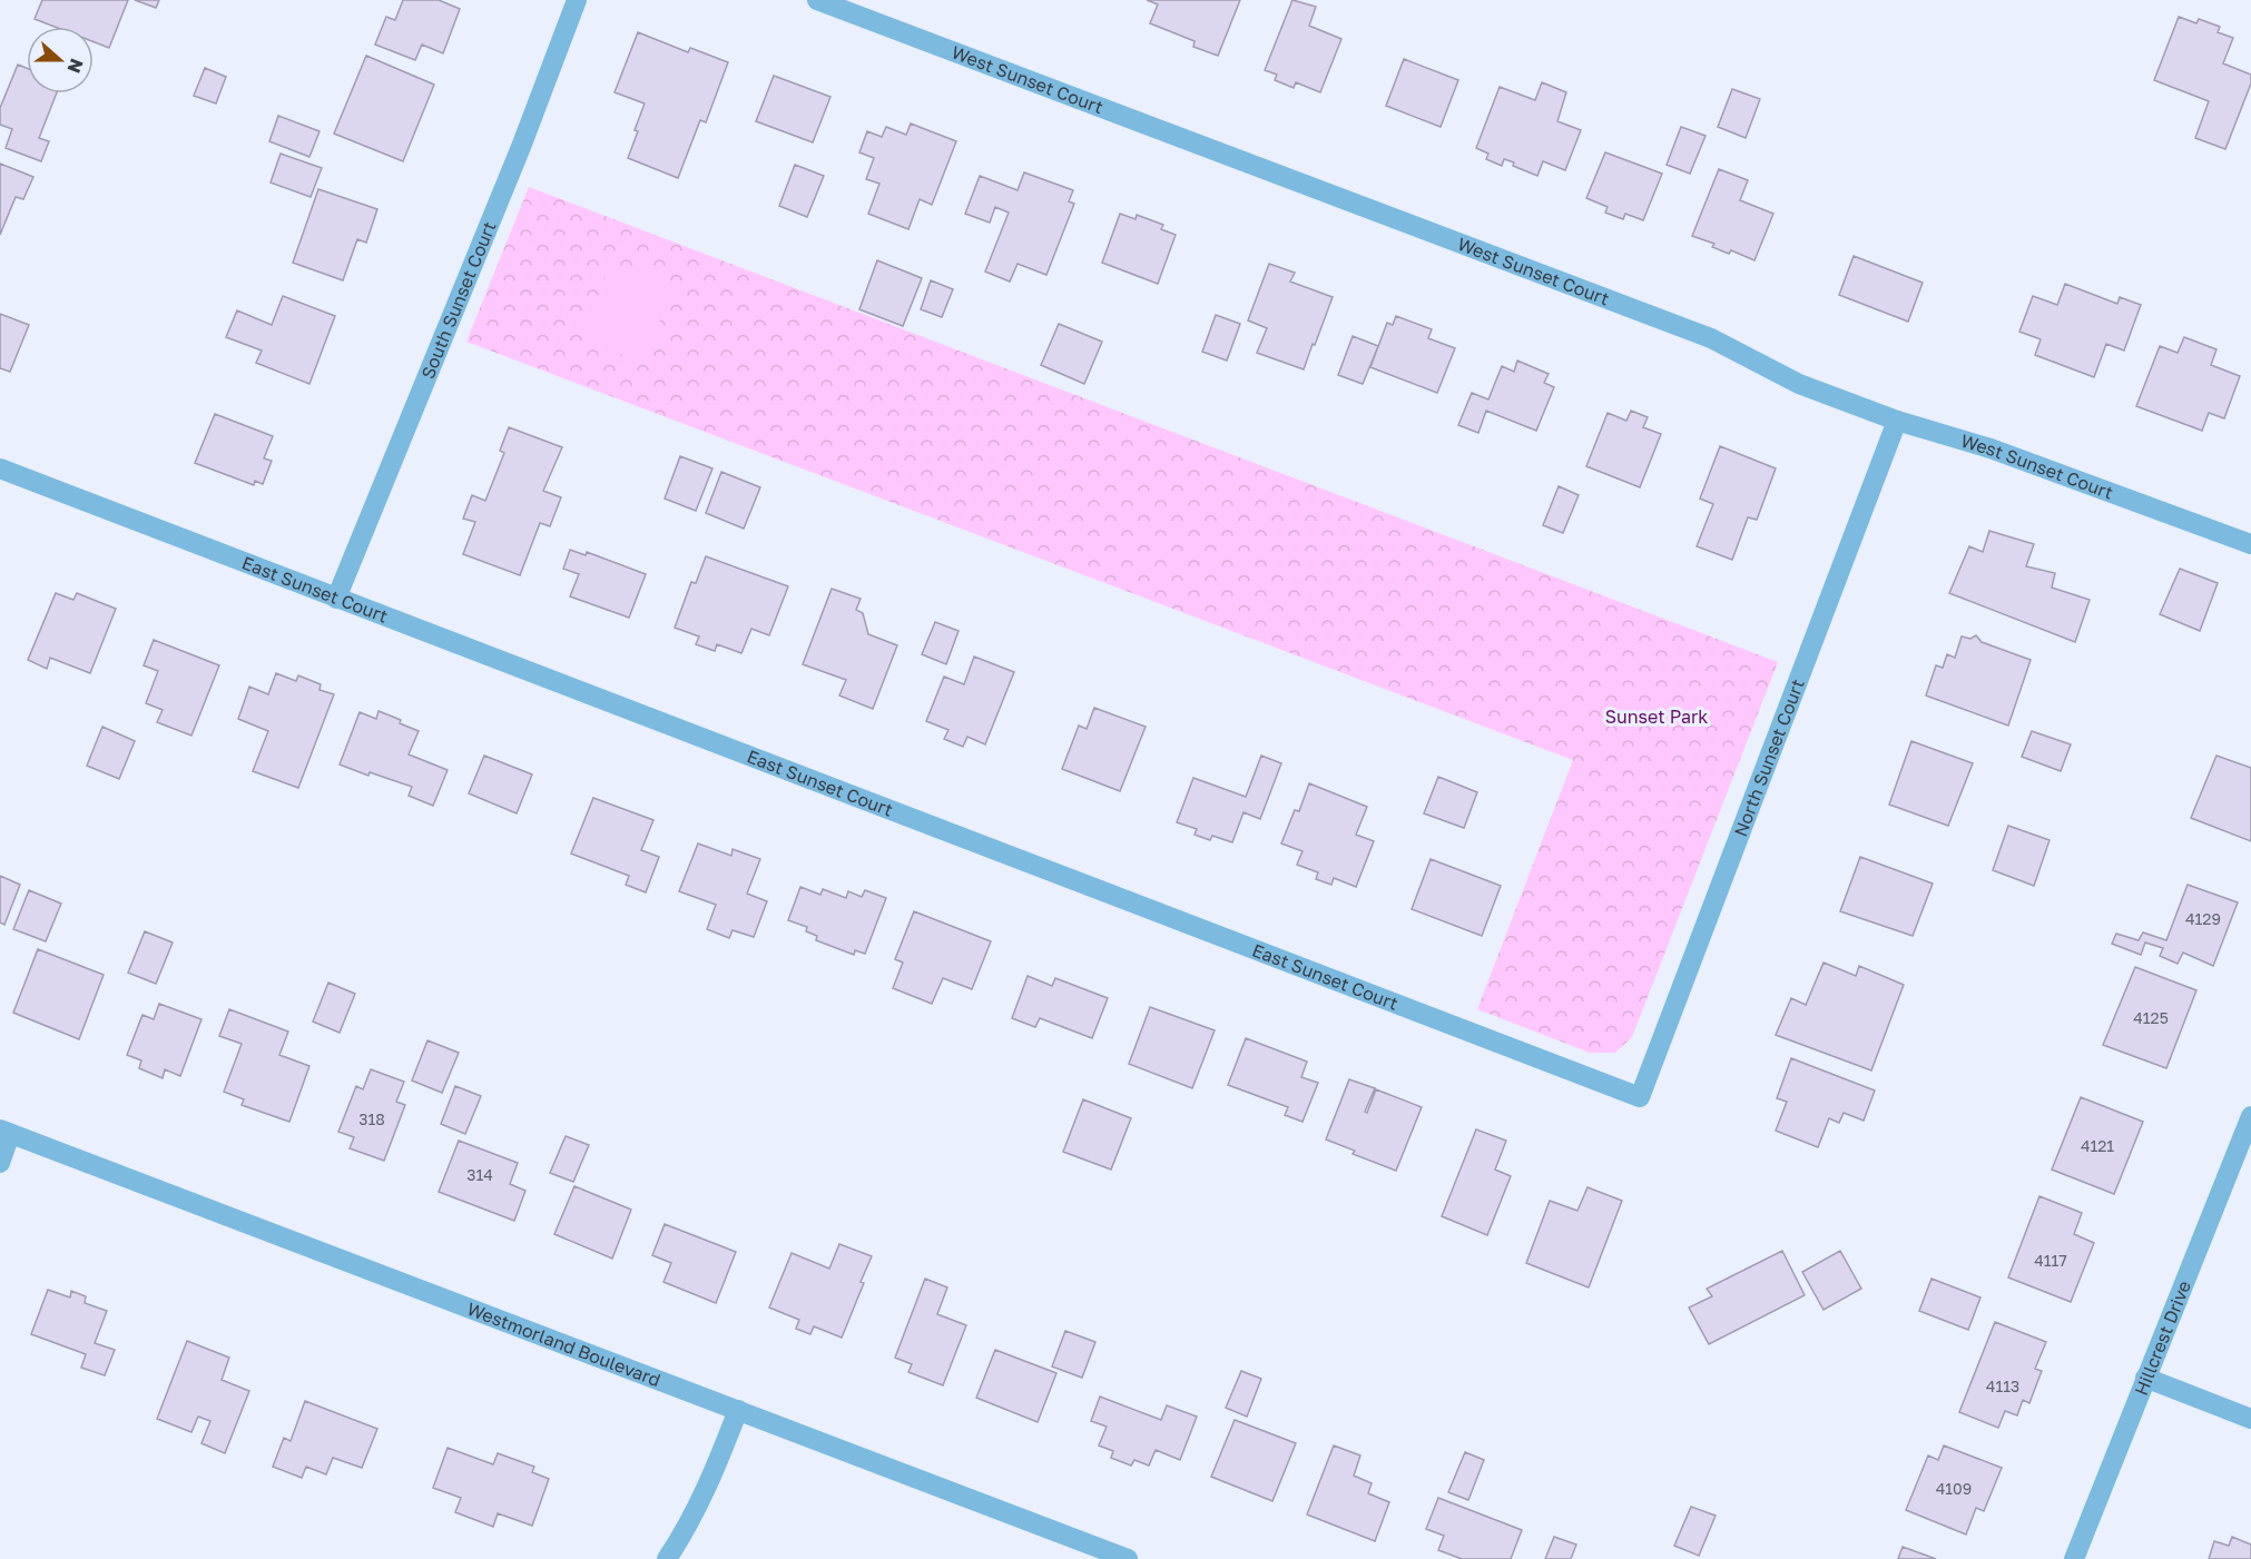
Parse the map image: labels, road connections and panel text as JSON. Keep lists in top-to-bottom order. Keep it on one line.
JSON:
{"streets":{"street":["West Sunset Court","South Sunset Court","East Sunset Court","North Sunset Court","Hillcrest Drive","Westmorland Boulevard"]},"crossings":[["West Sunset Court","North Sunset Court"],["South Sunset Court","East Sunset Court"],["East Sunset Court","North Sunset Court"]],"parks":["Sunset Park"],"house_numbers":["4129","4125","318","4121","314","4117","4113","4109"],"north":"right"}
